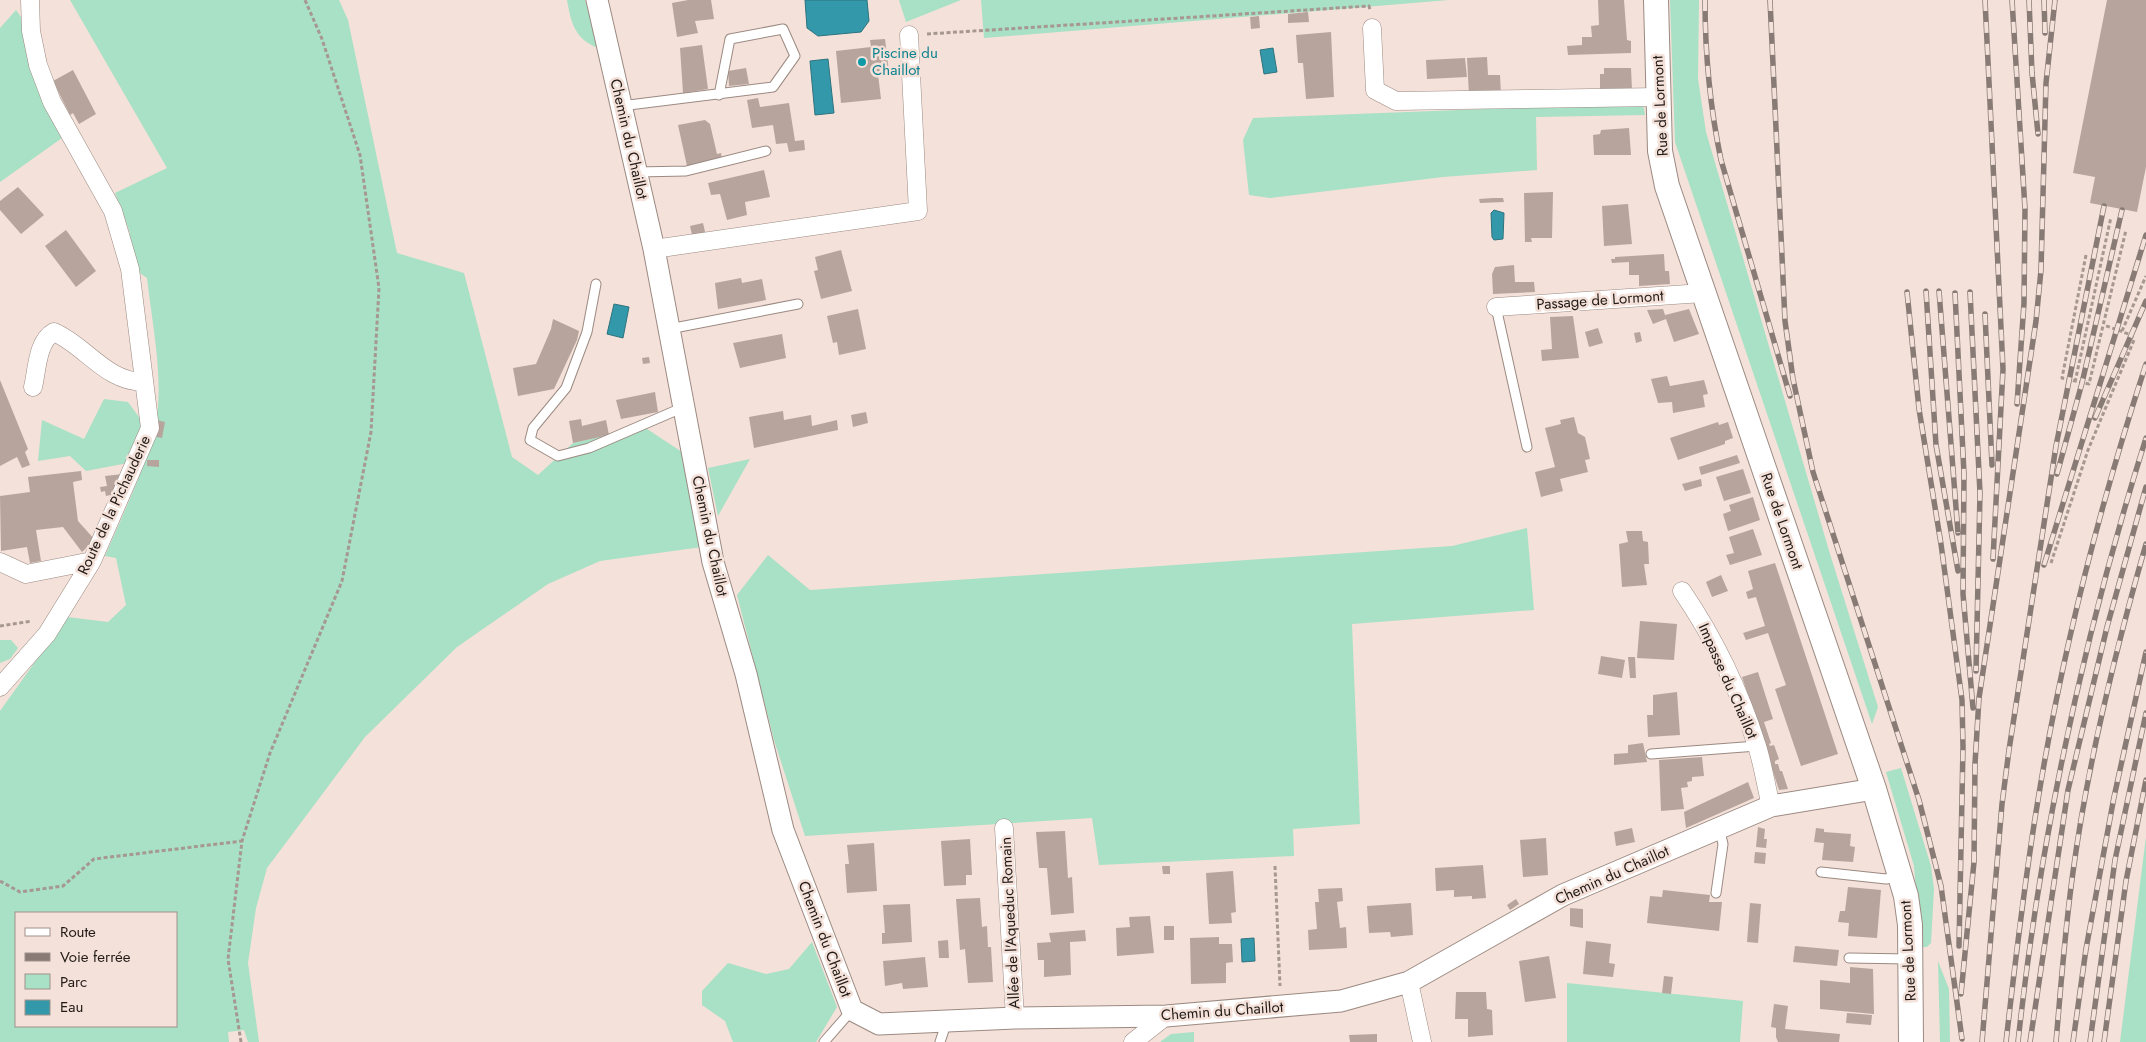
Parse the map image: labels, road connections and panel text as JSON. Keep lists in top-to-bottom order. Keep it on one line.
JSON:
{"streets":{"main road":["Rue de Lormont"],"street":["Chemin du Chaillot","Passage de Lormont","Route de la Pichauderie","Impasse du Chaillot","Allée de l'Aqueduc Romain"]},"crossings":[["Rue de Lormont","Chemin du Chaillot"],["Rue de Lormont","Passage de Lormont"],["Chemin du Chaillot","Impasse du Chaillot"],["Chemin du Chaillot","Allée de l'Aqueduc Romain"]],"places":["Piscine du Chaillot"],"legend":["Route","Voie ferrée","Parc","Eau"]}
